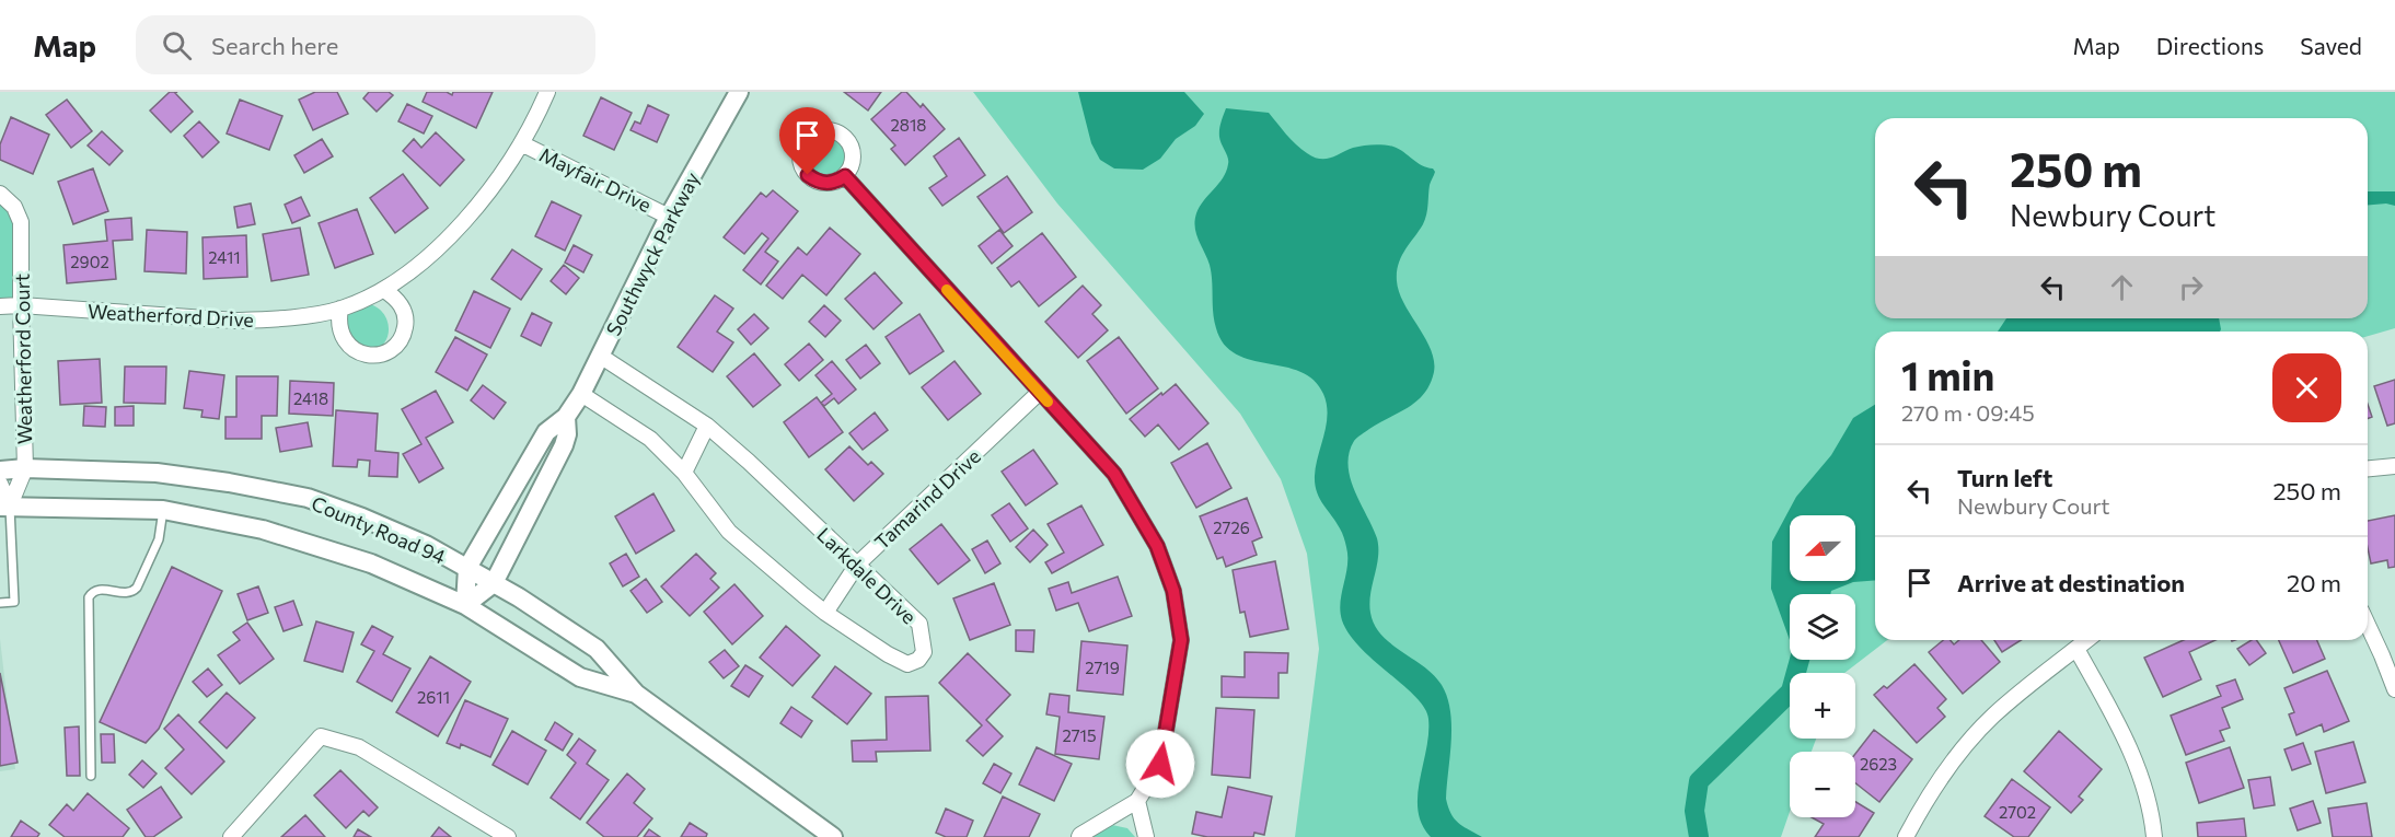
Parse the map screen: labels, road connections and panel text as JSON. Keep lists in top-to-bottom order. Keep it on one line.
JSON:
{"streets":{"street":["Mayfair Drive","Southwyck Parkway","Weatherford Drive","Weatherford Court","Tamarind Drive","County Road 94","Larkdale Drive"]},"crossings":[["Mayfair Drive","Southwyck Parkway"],["Mayfair Drive","Weatherford Drive"],["Southwyck Parkway","County Road 94"],["Southwyck Parkway","Larkdale Drive"],["Weatherford Drive","Weatherford Court"],["Weatherford Court","County Road 94"],["Tamarind Drive","Larkdale Drive"]],"house_numbers":["2818","2411","2902","2418","2726","2719","2611","2715","2623","2702"],"north":"left","page":{"header":"Map","search":"Search here","nav":["Map","Directions","Saved"],"turn":["250 m","Newbury Court"],"heading":["1 min","270 m · 09:45"],"list":[{"name":"Turn left","note":"Newbury Court","value":"250 m"},{"name":"Arrive at destination","value":"20 m"}],"map_buttons":["+","−"]}}
